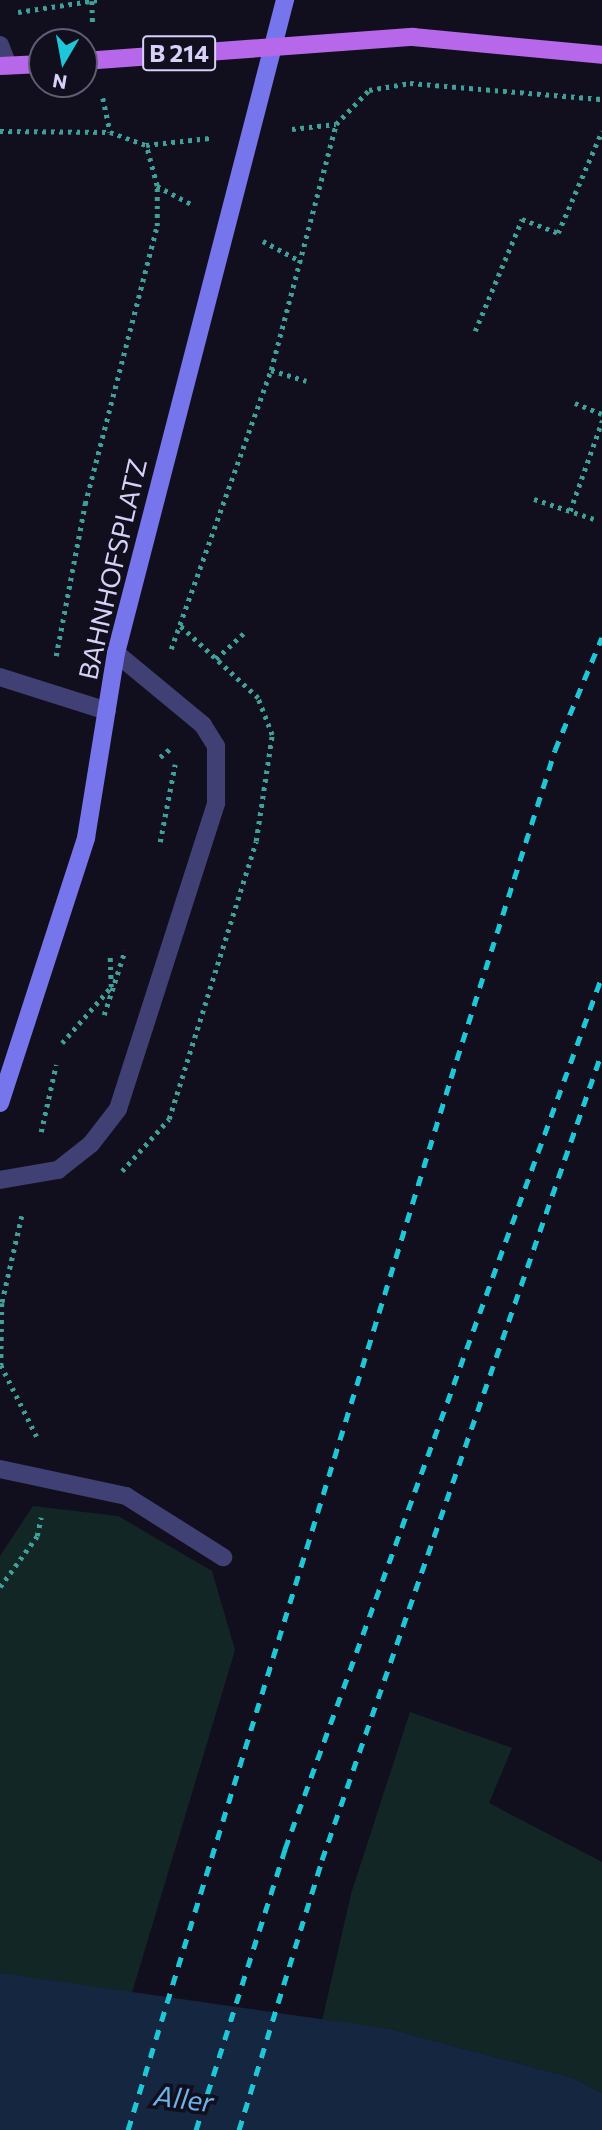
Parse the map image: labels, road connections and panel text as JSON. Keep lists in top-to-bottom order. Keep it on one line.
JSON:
{"streets":{"main road":["B 214"],"street":["BAHNHOFSPLATZ"]},"crossings":[["B 214","BAHNHOFSPLATZ"]],"water":["Aller"],"north":"bottom"}
